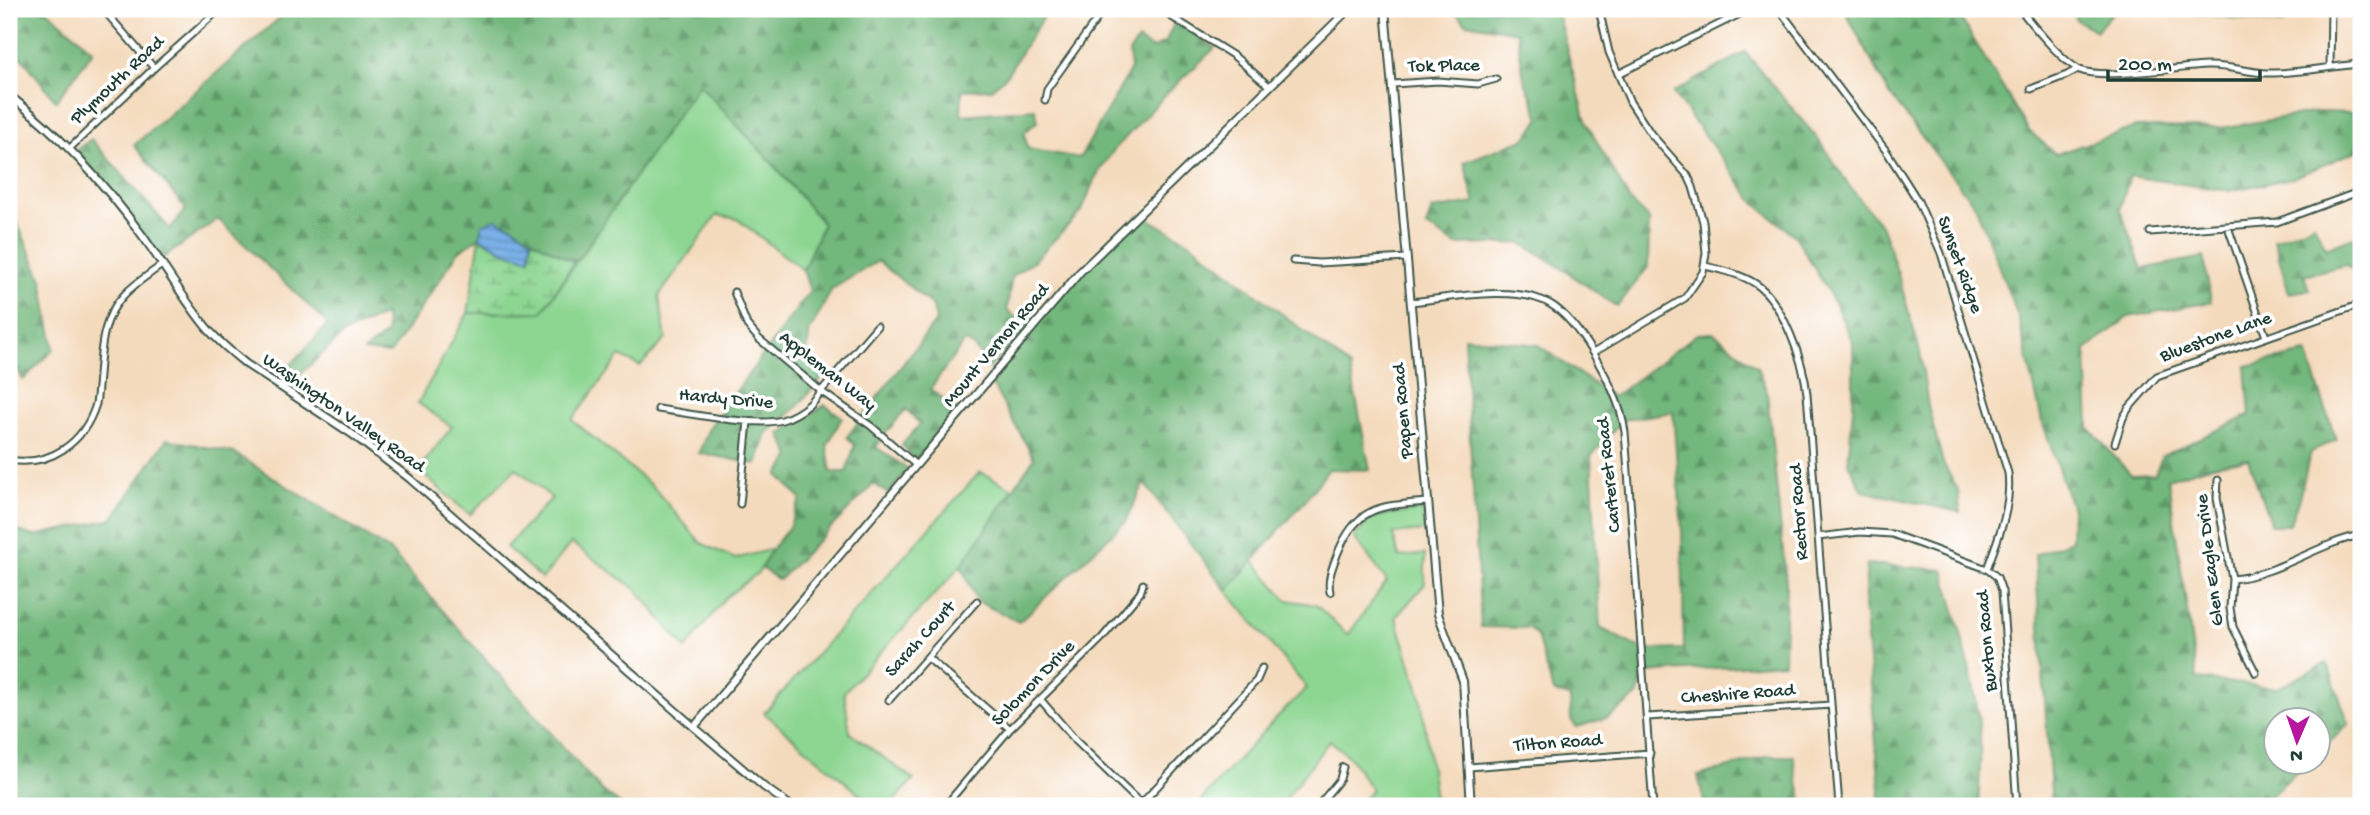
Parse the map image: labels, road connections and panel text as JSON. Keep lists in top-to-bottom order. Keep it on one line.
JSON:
{"streets":{"street":["Tok Place","Plymouth Road","Sunset Ridge","Bluestone Lane","Mount Vernon Road","Appleman Way","Hardy Drive","Papen Road","Washington Valley Road","Carteret Road","Rector Road","Glen Eagle Drive","Sarah Court","Buxton Road","Solomon Drive","Cheshire Road","Tilton Road"]},"crossings":[["Tok Place","Papen Road"],["Plymouth Road","Washington Valley Road"],["Sunset Ridge","Buxton Road"],["Mount Vernon Road","Appleman Way"],["Mount Vernon Road","Washington Valley Road"],["Appleman Way","Hardy Drive"],["Papen Road","Carteret Road"],["Papen Road","Tilton Road"],["Carteret Road","Cheshire Road"],["Carteret Road","Tilton Road"],["Rector Road","Buxton Road"],["Rector Road","Cheshire Road"]],"scale_bar":"200 m","north":"bottom"}
